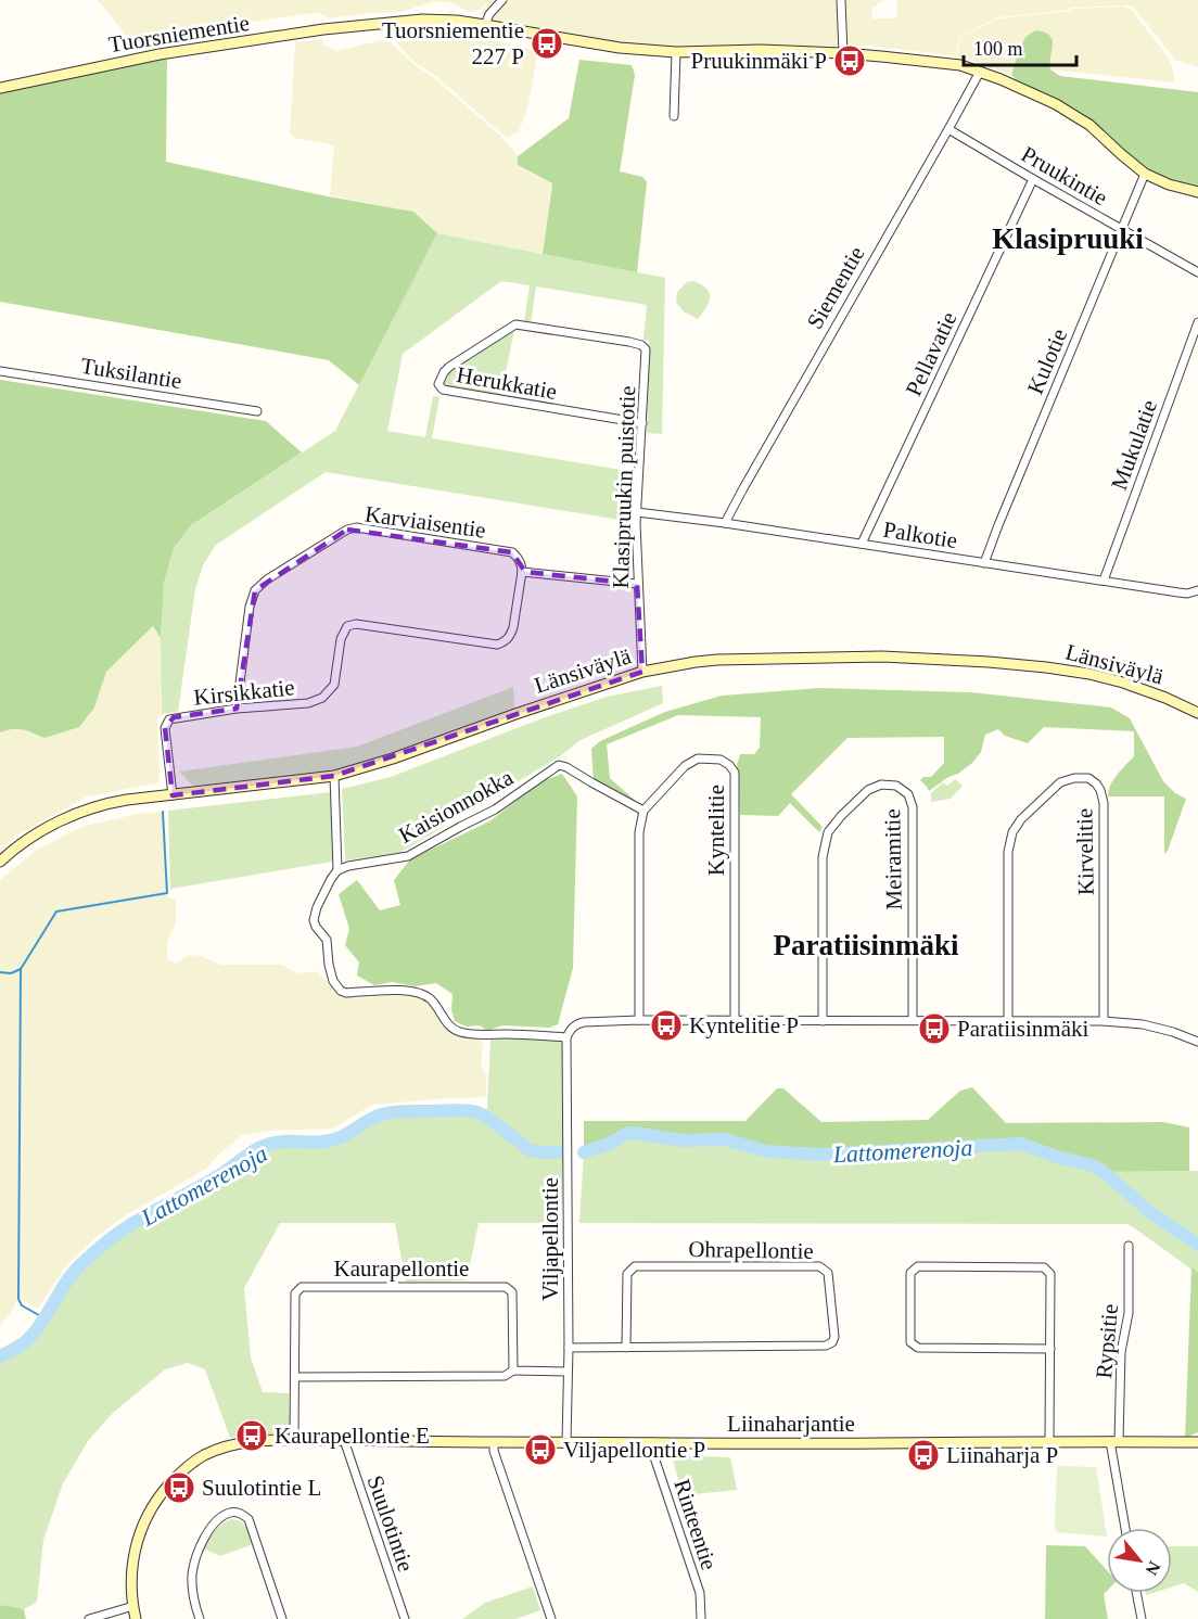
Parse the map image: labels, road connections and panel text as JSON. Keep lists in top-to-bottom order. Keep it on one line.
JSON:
{"streets":{"main road":["Tuorsniementie","Länsiväylä","Liinaharjantie"],"street":["Pruukintie","Siementie","Pellavatie","Kulotie","Tuksilantie","Herukkatie","Mukulatie","Klasipruukin puistotie","Karviaisentie","Palkotie","Kirsikkatie","Kaisionnokka","Kyntelitie","Kirvelitie","Meiramitie","Viljapellontie","Ohrapellontie","Kaurapellontie","Rypsitie","Suulotintie","Rinteentie"]},"crossings":[["Tuorsniementie","Siementie"],["Tuorsniementie","Kulotie"],["Pruukintie","Siementie"],["Pruukintie","Pellavatie"],["Pruukintie","Kulotie"],["Siementie","Palkotie"],["Pellavatie","Palkotie"],["Kulotie","Palkotie"],["Herukkatie","Klasipruukin puistotie"],["Mukulatie","Palkotie"],["Klasipruukin puistotie","Palkotie"],["Klasipruukin puistotie","Länsiväylä"],["Karviaisentie","Kirsikkatie"],["Länsiväylä","Kirsikkatie"],["Kaisionnokka","Kyntelitie"],["Viljapellontie","Ohrapellontie"],["Viljapellontie","Liinaharjantie"],["Kaurapellontie","Liinaharjantie"],["Rypsitie","Liinaharjantie"],["Liinaharjantie","Suulotintie"],["Liinaharjantie","Rinteentie"]],"districts":["Klasipruuki","Paratiisinmäki"],"water":["Lattomerenoja"],"places":{"bus stop":["Tuorsniementie 227 P","Pruukinmäki P","Kyntelitie P","Paratiisinmäki","Kaurapellontie E","Viljapellontie P","Liinaharja P","Suulotintie L"]},"scale_bar":"100 m","north":"bottom right"}
